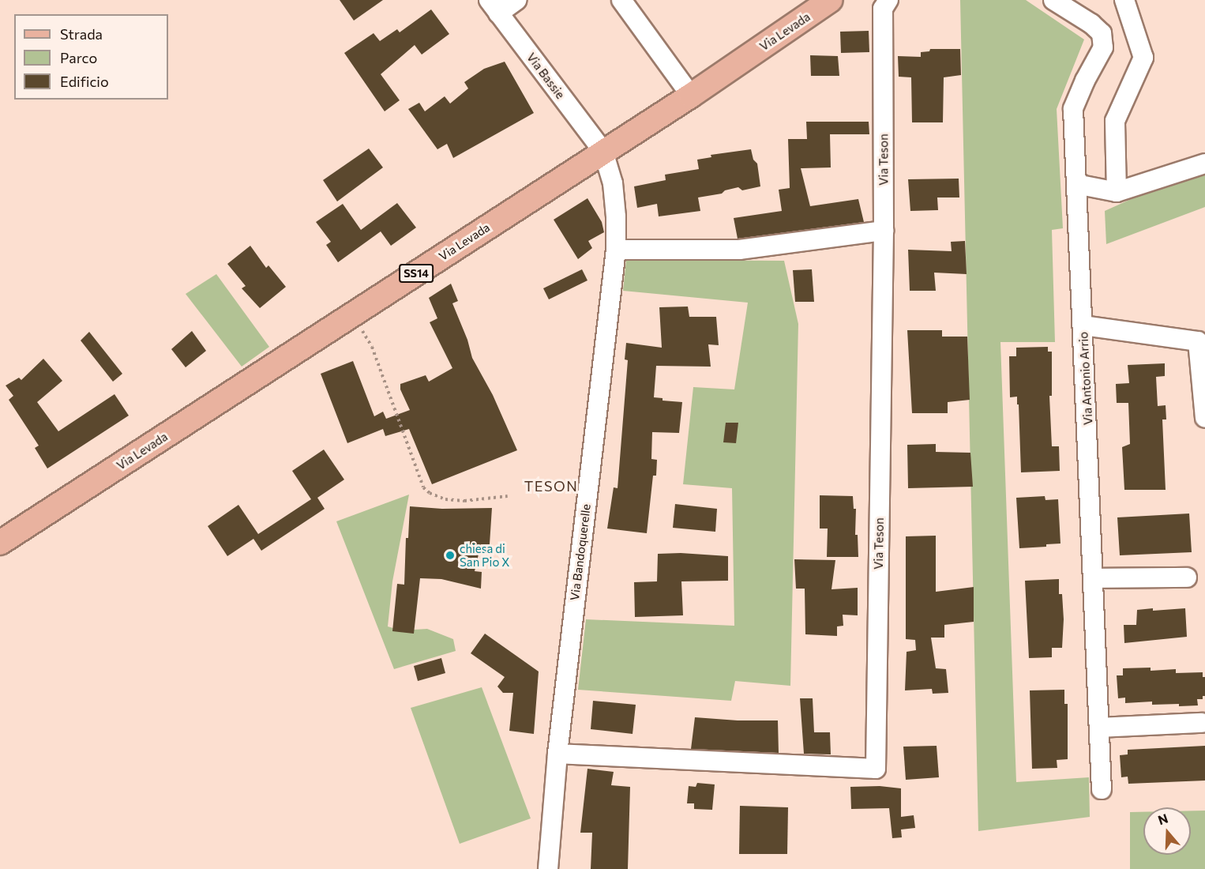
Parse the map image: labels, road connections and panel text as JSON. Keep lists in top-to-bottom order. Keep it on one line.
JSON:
{"streets":{"main road":["Via Levada","SS14"],"street":["Via Bassie","Via Teson","Via Antonio Arrio","Via Bandoquerelle"]},"crossings":[["Via Levada","Via Bassie"],["Via Levada","Via Bandoquerelle"],["Via Bassie","Via Bandoquerelle"],["Via Teson","Via Bandoquerelle"]],"districts":["TESON"],"places":["chiesa di San Pio X"],"legend":["Strada","Parco","Edificio"],"north":"top"}
